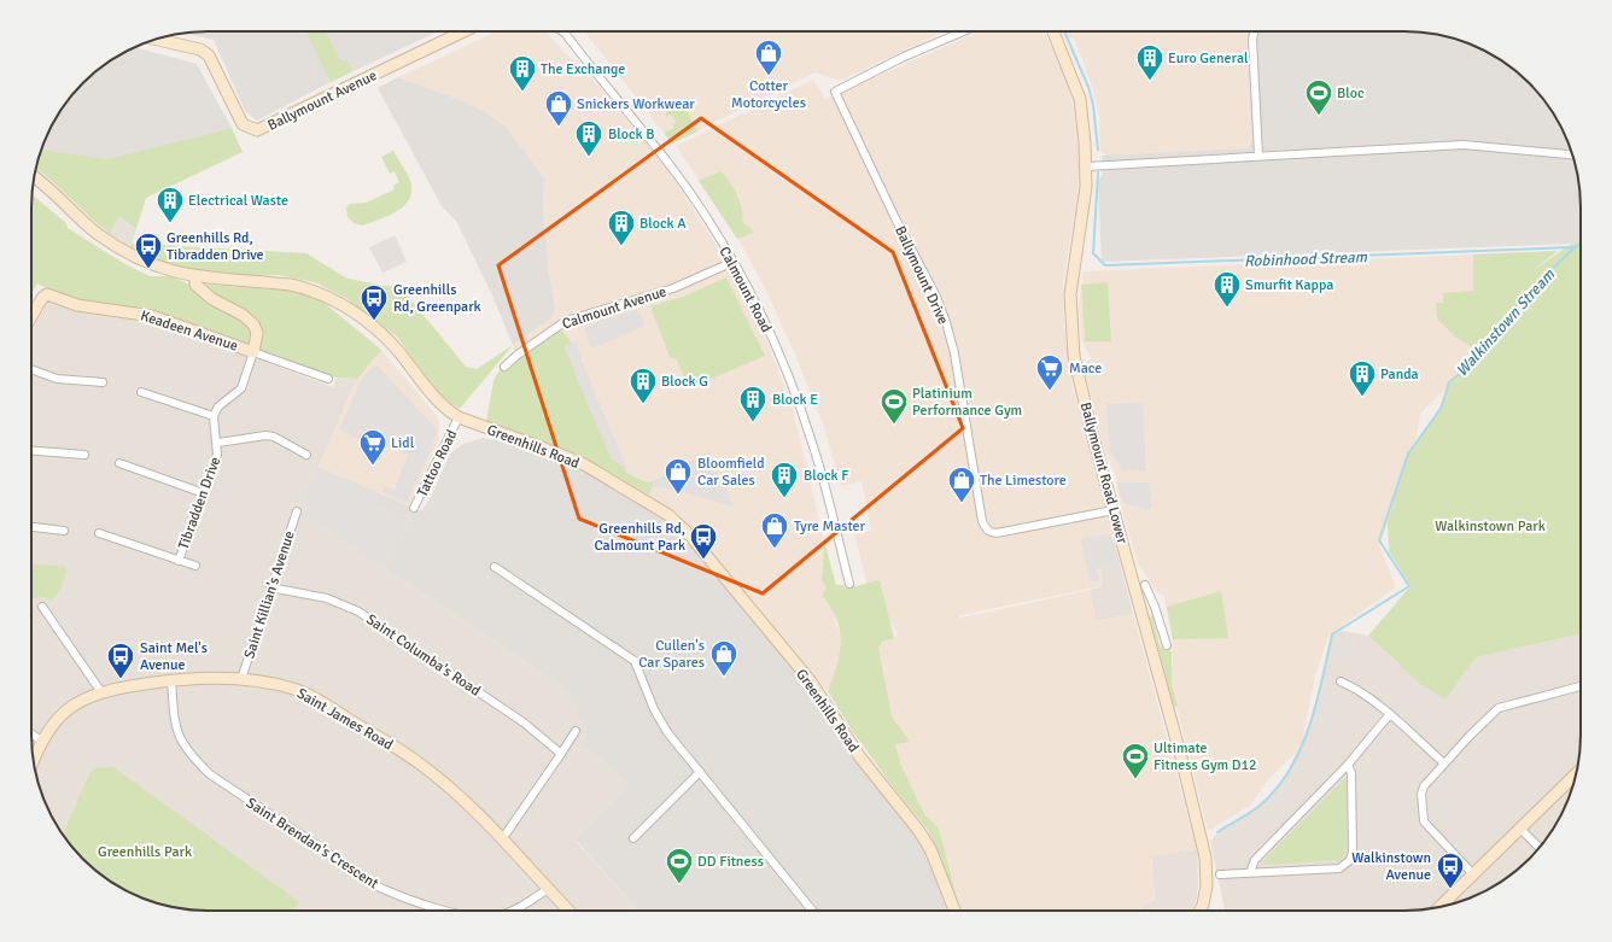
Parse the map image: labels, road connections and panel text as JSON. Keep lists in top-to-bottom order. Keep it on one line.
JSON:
{"streets":{"street":["Ballymount Avenue","Ballymount Drive","Calmount Road","Calmount Avenue","Keadeen Avenue","Greenhills Road","Tattoo Road","Ballymount Road Lower","Tibradden Drive","Saint Killian's Avenue","Saint Columba's Road","Saint James Road","Saint Brendan's Crescent"]},"crossings":[["Ballymount Drive","Ballymount Road Lower"],["Calmount Road","Calmount Avenue"],["Greenhills Road","Tattoo Road"],["Saint Killian's Avenue","Saint Columba's Road"],["Saint Killian's Avenue","Saint James Road"],["Saint James Road","Saint Brendan's Crescent"]],"water":["Robinhood Stream","Walkinstown Stream"],"parks":["Walkinstown Park","Greenhills Park"],"places":{"shop":["Cotter Motorcycles","Snickers Workwear","Bloomfield Car Sales","The Limestore","Tyre Master","Cullen's Car Spares"],"building":["Euro General","The Exchange","Block B","Electrical Waste","Block A","Smurfit Kappa","Panda","Block G","Block E","Block F"],"sports":["Bloc","Platinium Performance Gym","Ultimate Fitness Gym D12","DD Fitness"],"bus stop":["Greenhills Rd, Tibradden Drive","Greenhills Rd, Greenpark","Greenhills Rd, Calmount Park","Saint Mel's Avenue","Walkinstown Avenue"],"supermarket":["Mace","Lidl"]}}
